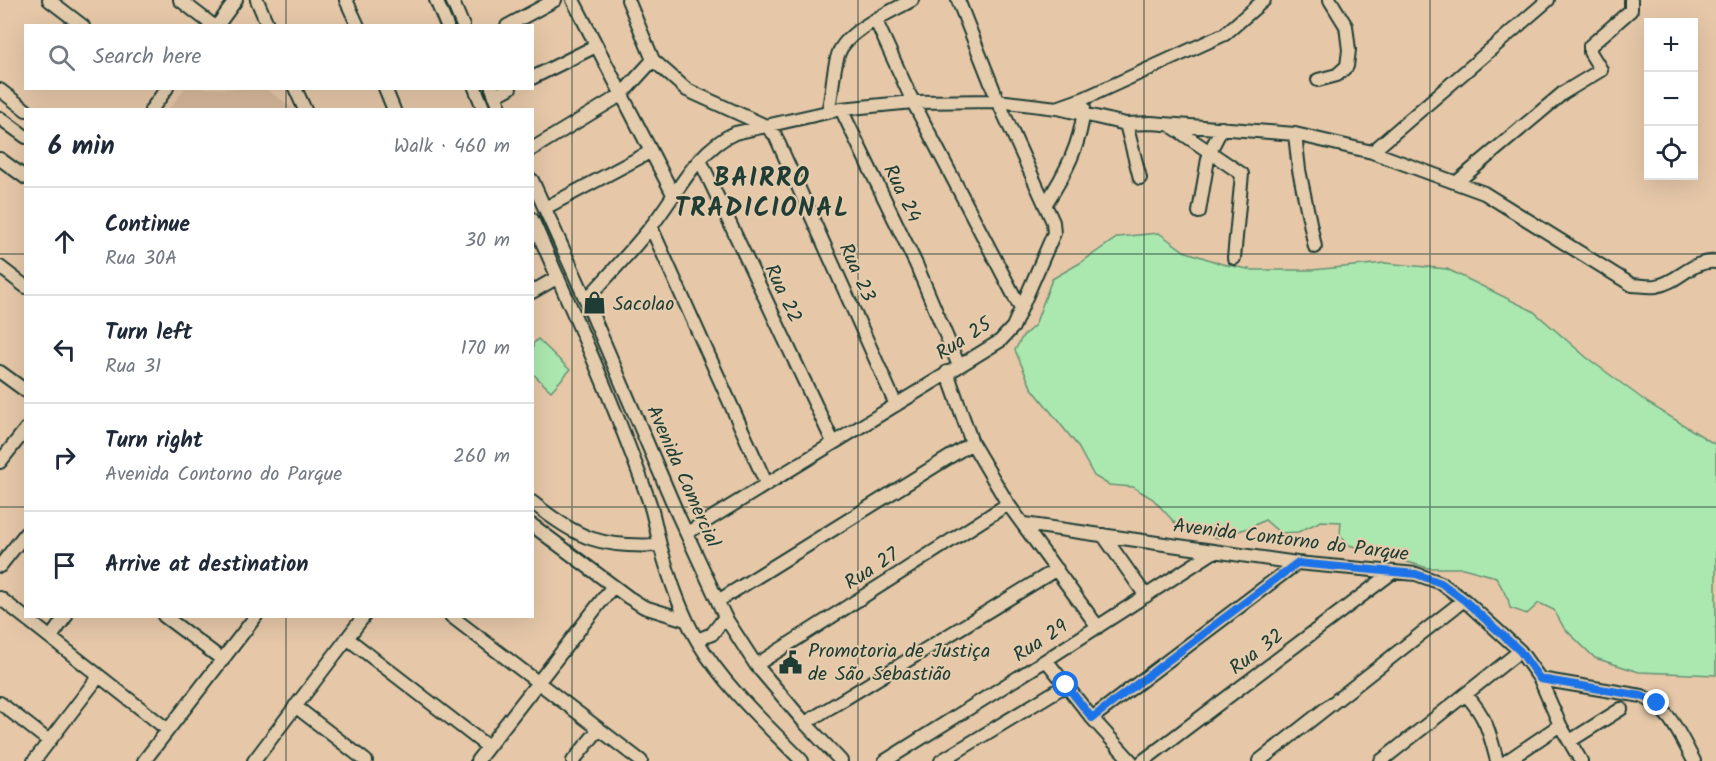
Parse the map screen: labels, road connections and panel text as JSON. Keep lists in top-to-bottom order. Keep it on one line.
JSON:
{"streets":{"street":["Rua 24","Rua 23","Rua 22","Rua 25","Avenida Comercial","Avenida Contorno do Parque","Rua 27","Rua 29","Rua 32"]},"crossings":[["Rua 24","Rua 25"],["Rua 23","Rua 25"],["Rua 22","Rua 25"],["Rua 25","Avenida Comercial"],["Avenida Comercial","Rua 27"],["Avenida Contorno do Parque","Rua 29"],["Avenida Contorno do Parque","Rua 32"]],"districts":["BAIRRO TRADICIONAL"],"places":{"shop":["Sacolao"],"public building":["Promotoria de Justiça de São Sebastião"]},"page":{"map_buttons":["+","−"],"search":"Search here","heading":["6 min","Walk · 460 m"],"list":[["Continue","Rua 30A","30 m"],["Turn left","Rua 31","170 m"],["Turn right","Avenida Contorno do Parque","260 m"],"Arrive at destination"]}}
